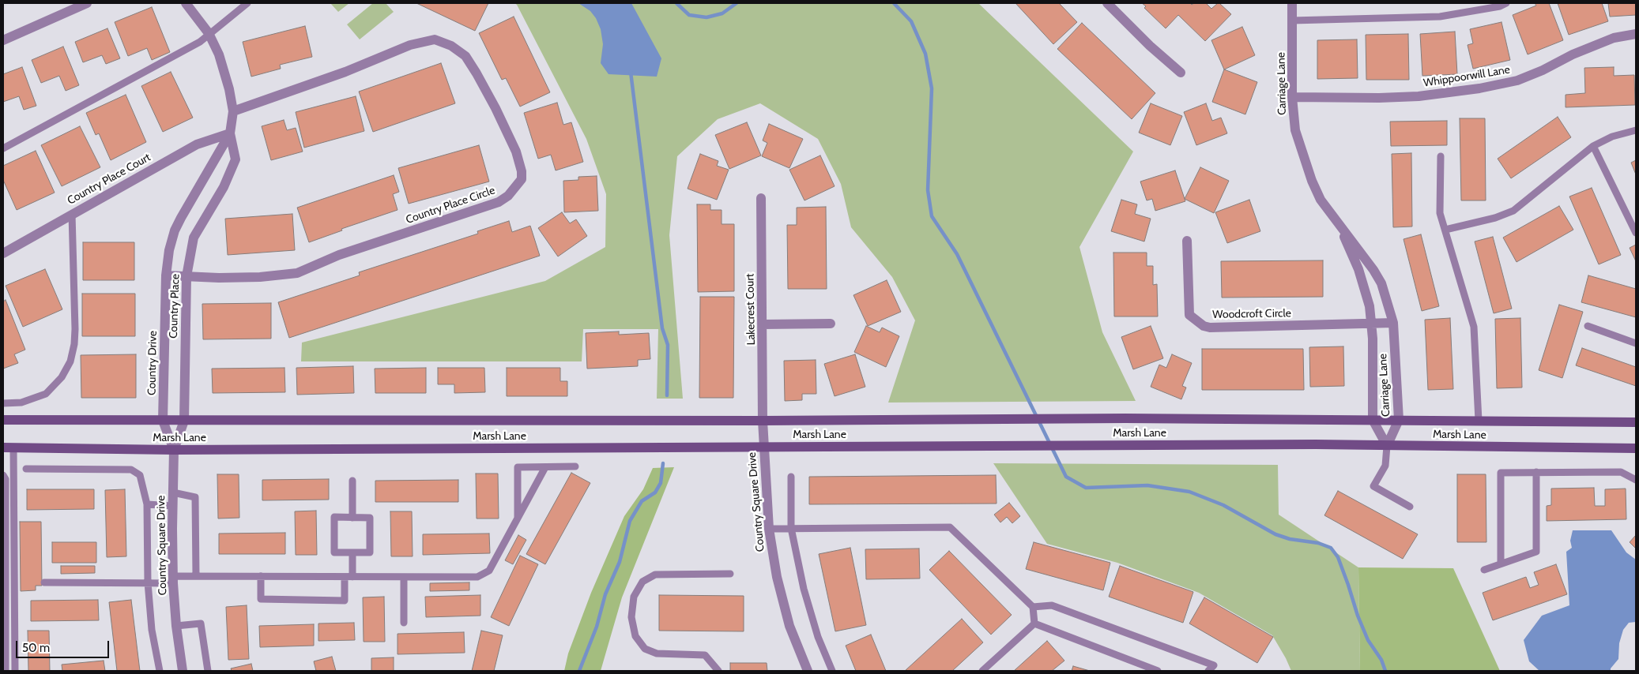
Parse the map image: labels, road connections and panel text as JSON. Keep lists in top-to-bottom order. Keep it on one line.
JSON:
{"streets":{"main road":["Marsh Lane"],"street":["Whippoorwill Lane","Carriage Lane","Country Place Court","Country Place Circle","Country Place","Lakecrest Court","Woodcroft Circle","Country Drive","Country Square Drive"]},"crossings":[["Whippoorwill Lane","Carriage Lane"],["Carriage Lane","Woodcroft Circle"],["Carriage Lane","Marsh Lane"],["Country Place Court","Country Place"],["Country Place Circle","Country Place"],["Country Place Circle","Country Drive"],["Country Place","Country Drive"],["Country Place","Marsh Lane"],["Country Place","Country Square Drive"],["Lakecrest Court","Marsh Lane"],["Lakecrest Court","Country Square Drive"],["Country Drive","Marsh Lane"],["Country Drive","Country Square Drive"],["Marsh Lane","Country Square Drive"]],"scale_bar":"50 m"}
